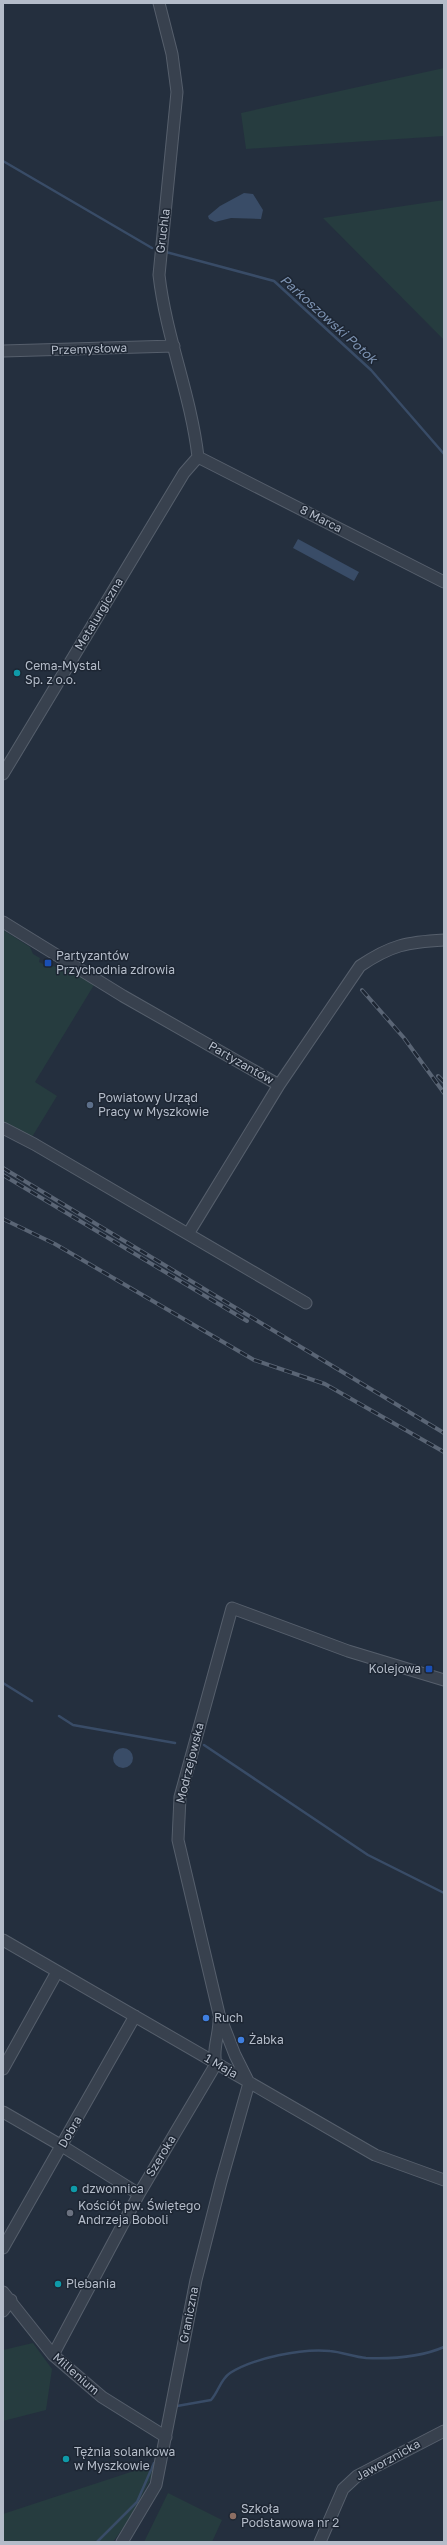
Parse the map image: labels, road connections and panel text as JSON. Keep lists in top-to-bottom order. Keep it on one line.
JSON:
{"streets":{"street":["Gruchla","Przemysłowa","8 Marca","Metalurgiczna","Partyzantów","Modrzejowska","1 Maja","Dobra","Szeroka","Graniczna","Millenium","Jaworznicka"]},"crossings":[["Gruchla","Przemysłowa"],["Gruchla","8 Marca"],["Gruchla","Metalurgiczna"],["8 Marca","Metalurgiczna"],["Modrzejowska","1 Maja"],["Modrzejowska","Szeroka"],["Modrzejowska","Graniczna"],["1 Maja","Dobra"],["1 Maja","Szeroka"],["1 Maja","Graniczna"],["Szeroka","Millenium"],["Graniczna","Millenium"]],"water":["Parkoszowski Potok"],"places":{"other":["Cema-Mystal Sp. z o.o.","Powiatowy Urząd Pracy w Myszkowie","Ruch","Żabka","dzwonnica","Kościół pw. Świętego Andrzeja Boboli","Plebania","Tężnia solankowa w Myszkowie","Szkoła Podstawowa nr 2"],"transit":["Partyzantów Przychodnia zdrowia","Kolejowa"]}}
